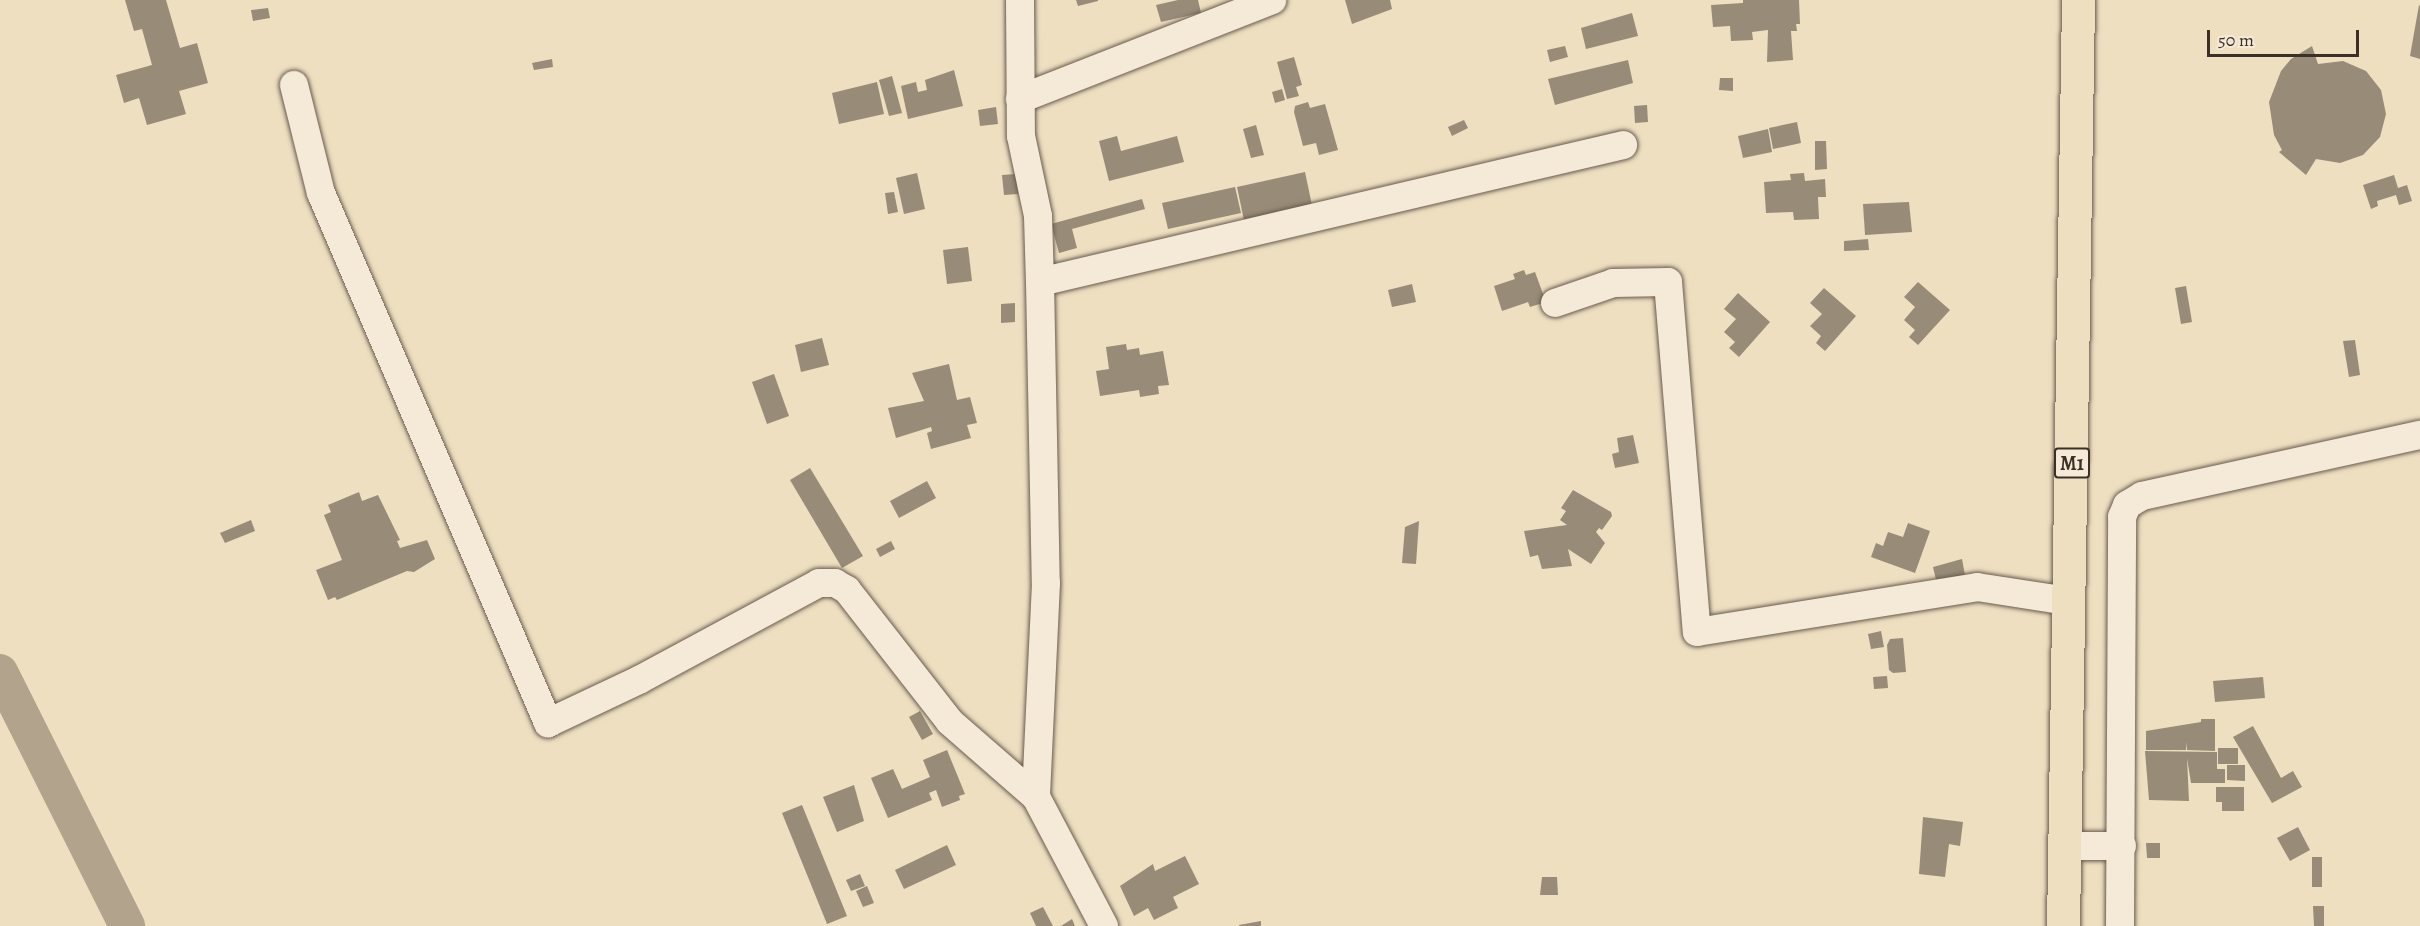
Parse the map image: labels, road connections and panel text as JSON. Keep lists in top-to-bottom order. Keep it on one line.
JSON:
{"streets":{"highway":["M1"]},"scale_bar":"50 m"}
